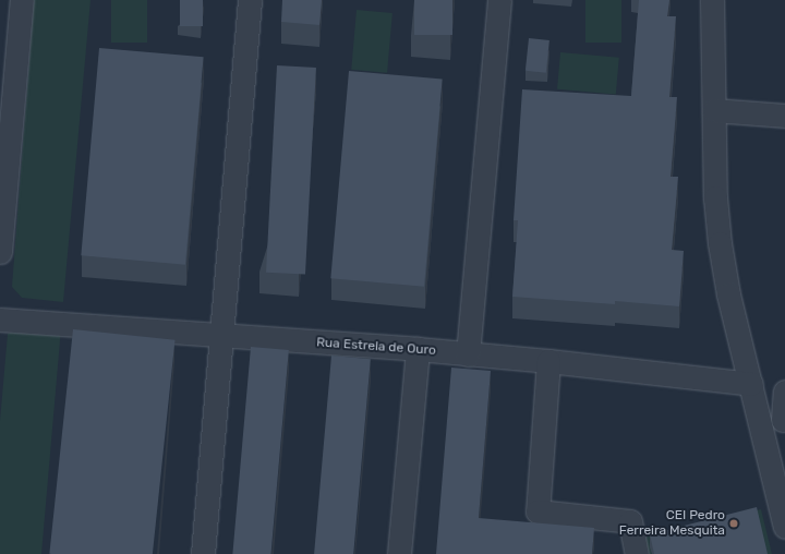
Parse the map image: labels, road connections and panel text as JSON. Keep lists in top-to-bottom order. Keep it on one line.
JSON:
{"streets":{"street":["Rua Estrela de Ouro"]},"places":["CEI Pedro Ferreira Mesquita"]}
